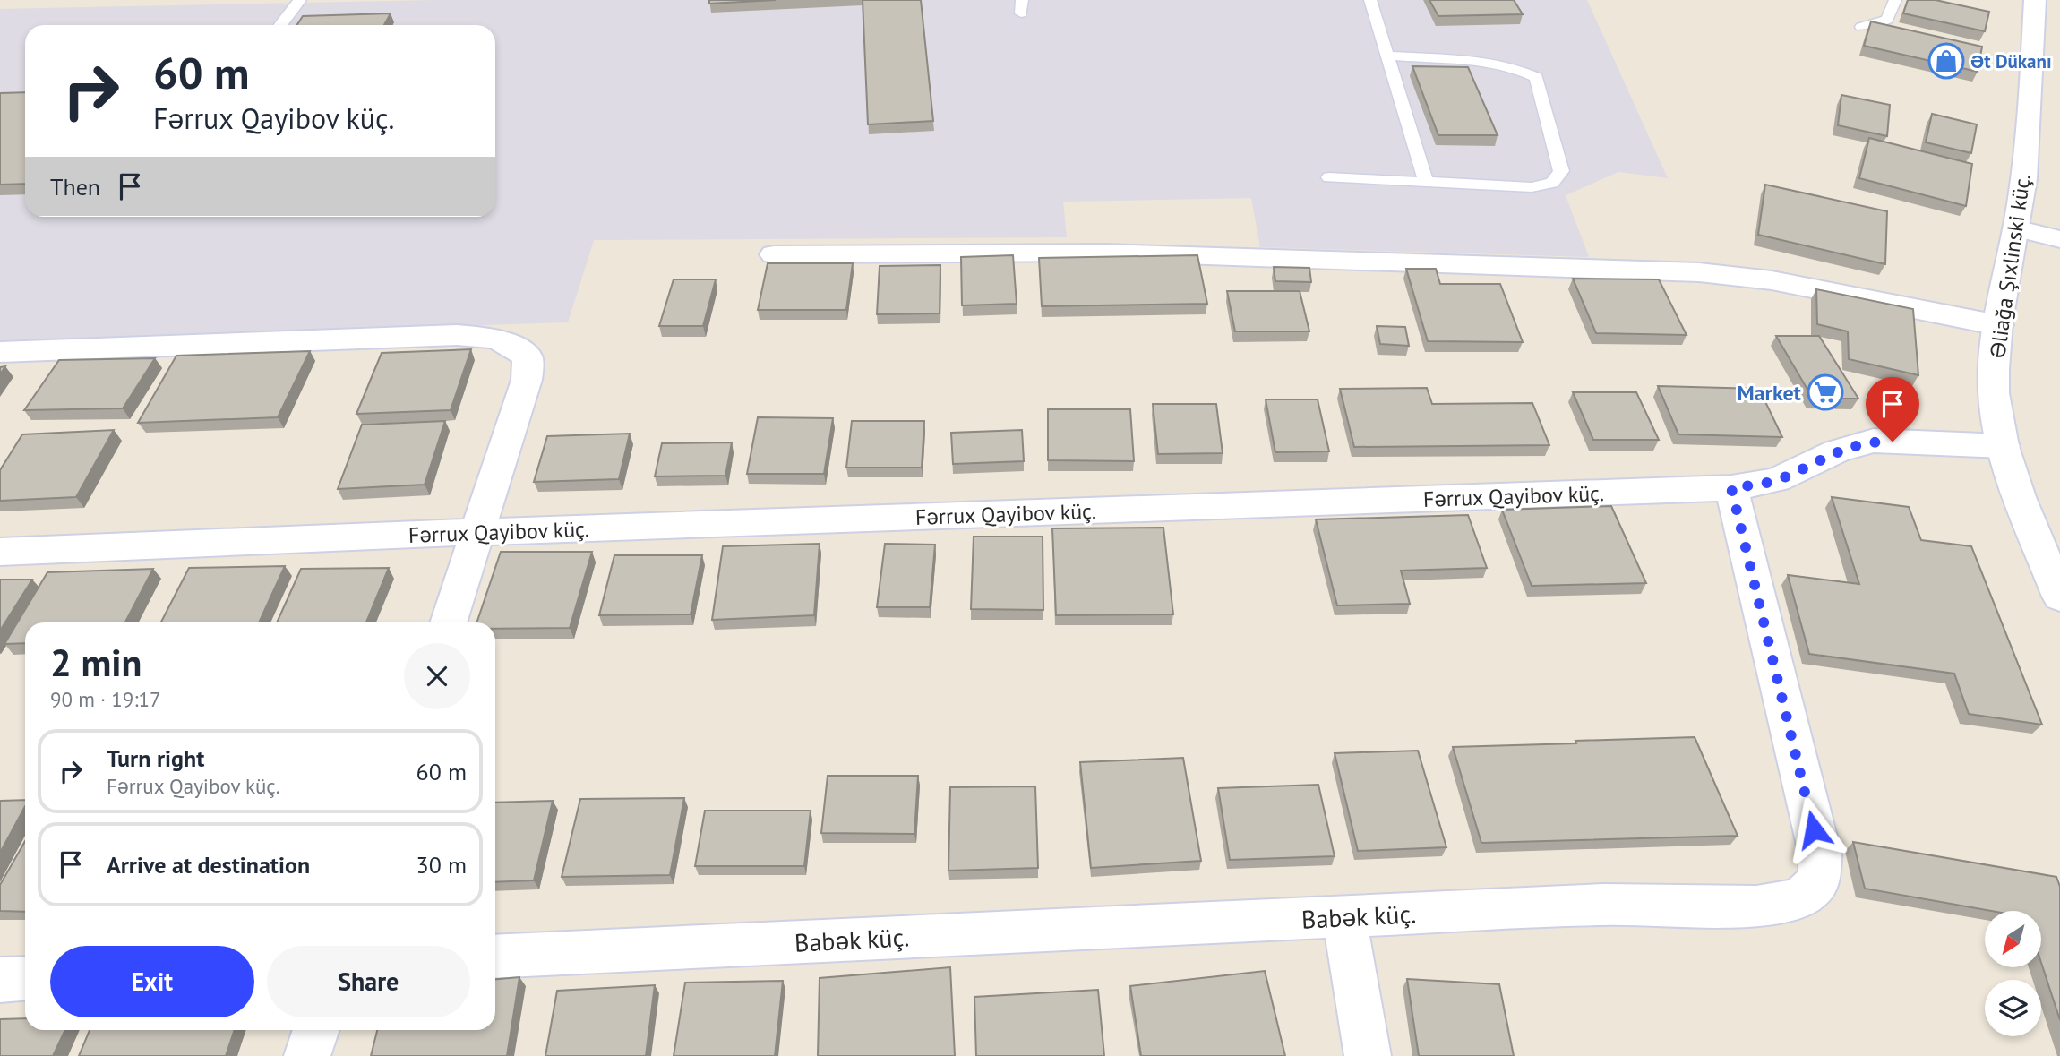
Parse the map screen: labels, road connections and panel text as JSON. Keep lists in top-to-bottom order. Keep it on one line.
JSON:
{"streets":{"street":["Əliağa Şıxlinski küç.","Fərrux Qayibov küç.","Babək küç."]},"crossings":[["Əliağa Şıxlinski küç.","Fərrux Qayibov küç."],["Fərrux Qayibov küç.","Babək küç."]],"places":{"shop":["Ət Dükanı"],"supermarket":["Market"]},"north":"bottom left","page":{"turn":["60 m","Fərrux Qayibov küç."],"then":"Then","heading":["2 min","90 m · 19:17"],"list":[{"name":"Turn right","note":"Fərrux Qayibov küç.","value":"60 m"},{"name":"Arrive at destination","value":"30 m"}],"buttons":["Exit","Share"]}}
